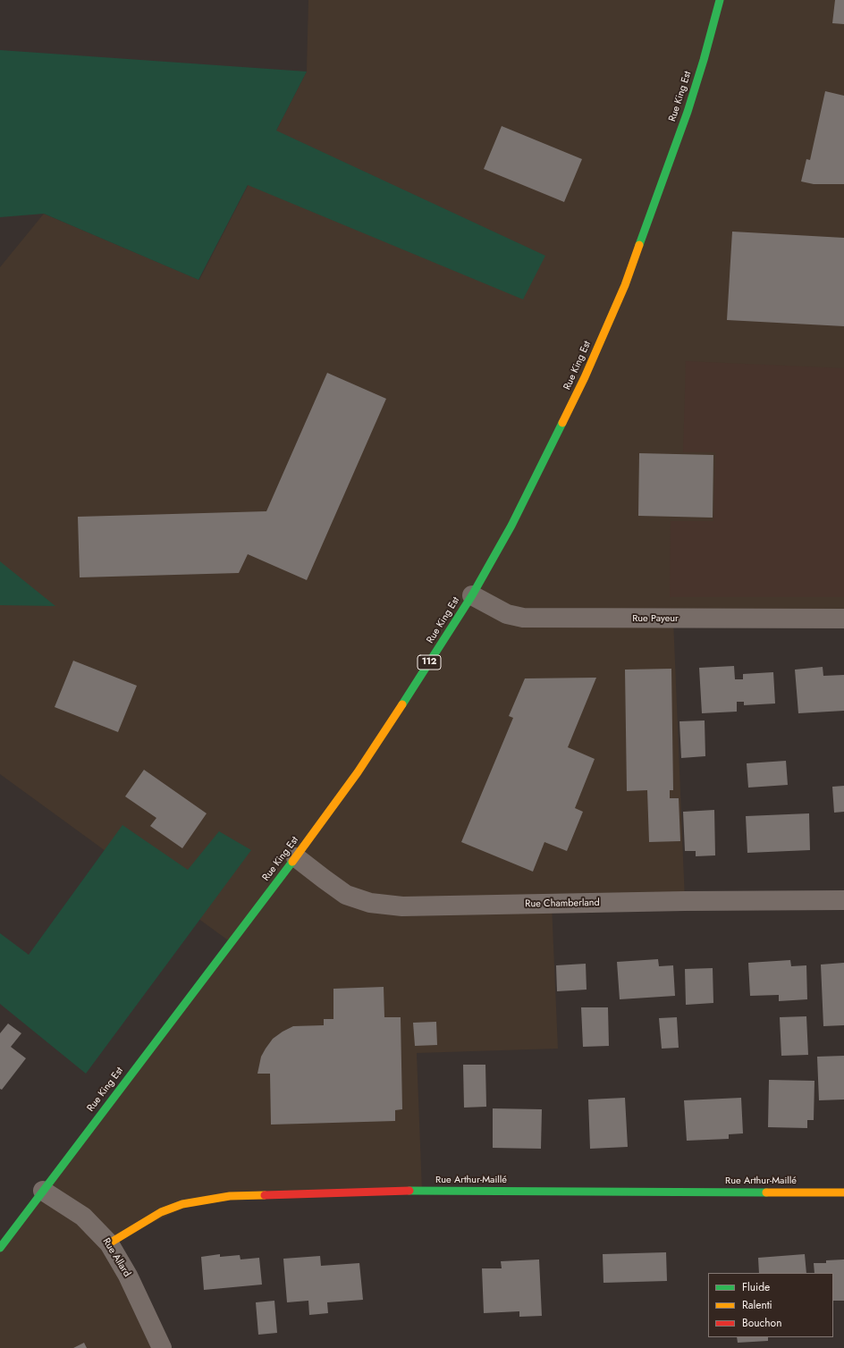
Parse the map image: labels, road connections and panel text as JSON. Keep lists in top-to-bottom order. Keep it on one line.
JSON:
{"streets":{"main road":["Rue King Est","112","Rue Arthur-Maillé"],"street":["Rue Payeur","Rue Chamberland","Rue Allard"]},"crossings":[["Rue King Est","Rue Payeur"],["Rue King Est","Rue Chamberland"],["Rue King Est","Rue Allard"],["Rue Arthur-Maillé","Rue Allard"]],"legend":["Fluide","Ralenti","Bouchon"]}
